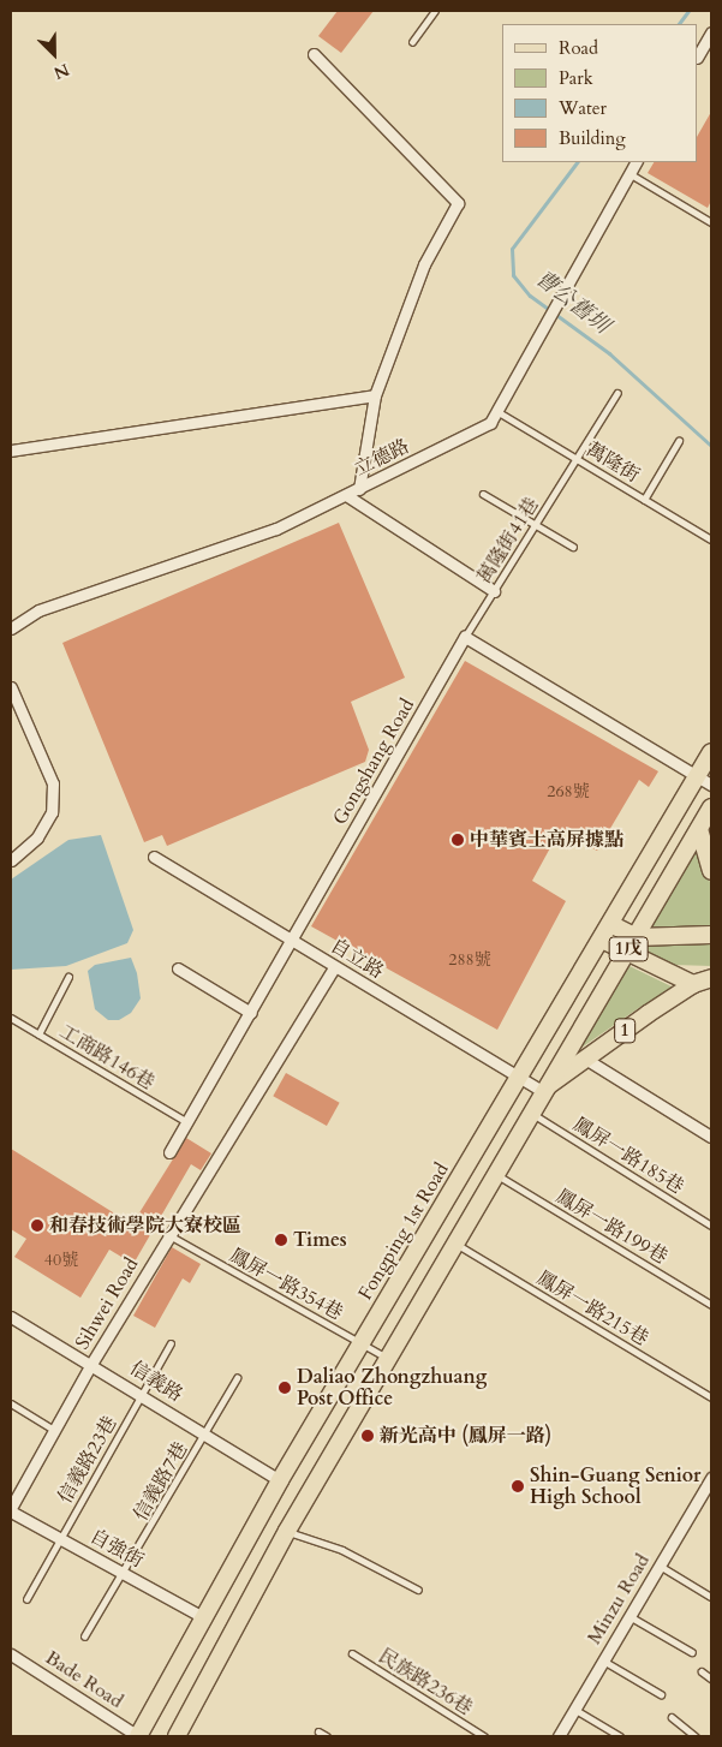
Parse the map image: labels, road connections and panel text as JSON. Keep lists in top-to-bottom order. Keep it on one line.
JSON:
{"streets":{"main road":["1戊","1","Fongping 1st Road"],"street":["立德路","Gongshang Road","自立路","Sihwei Road","信義路","自強街","Minzu Road","Bade Road"],"lane":["萬隆街","萬隆街41巷","工商路146巷","鳳屏一路185巷","鳳屏一路199巷","鳳屏一路354巷","鳳屏一路215巷","信義路23巷","信義路7巷","民族路236巷"]},"crossings":[["立德路","萬隆街"],["萬隆街","萬隆街41巷"],["萬隆街41巷","Gongshang Road"],["Gongshang Road","自立路"],["Gongshang Road","工商路146巷"],["1戊","自立路"],["1戊","1"],["自立路","1"],["自立路","Fongping 1st Road"],["自立路","Sihwei Road"],["1","鳳屏一路185巷"],["1","鳳屏一路199巷"],["1","鳳屏一路354巷"],["1","鳳屏一路215巷"],["Fongping 1st Road","鳳屏一路354巷"],["Fongping 1st Road","信義路"],["Fongping 1st Road","自強街"],["Fongping 1st Road","Bade Road"],["鳳屏一路354巷","Sihwei Road"],["Sihwei Road","信義路"],["Sihwei Road","自強街"],["信義路","信義路23巷"],["信義路","信義路7巷"],["信義路23巷","自強街"],["信義路7巷","自強街"]],"water":["曹公舊圳"],"places":["中華賓士高屏據點","和春技術學院大寮校區","Times","Daliao Zhongzhuang Post Office","新光高中 (鳳屏一路)","Shin-Guang Senior High School"],"house_numbers":["268號","288號","40號"],"legend":["Road","Park","Water","Building"],"north":"bottom right"}
